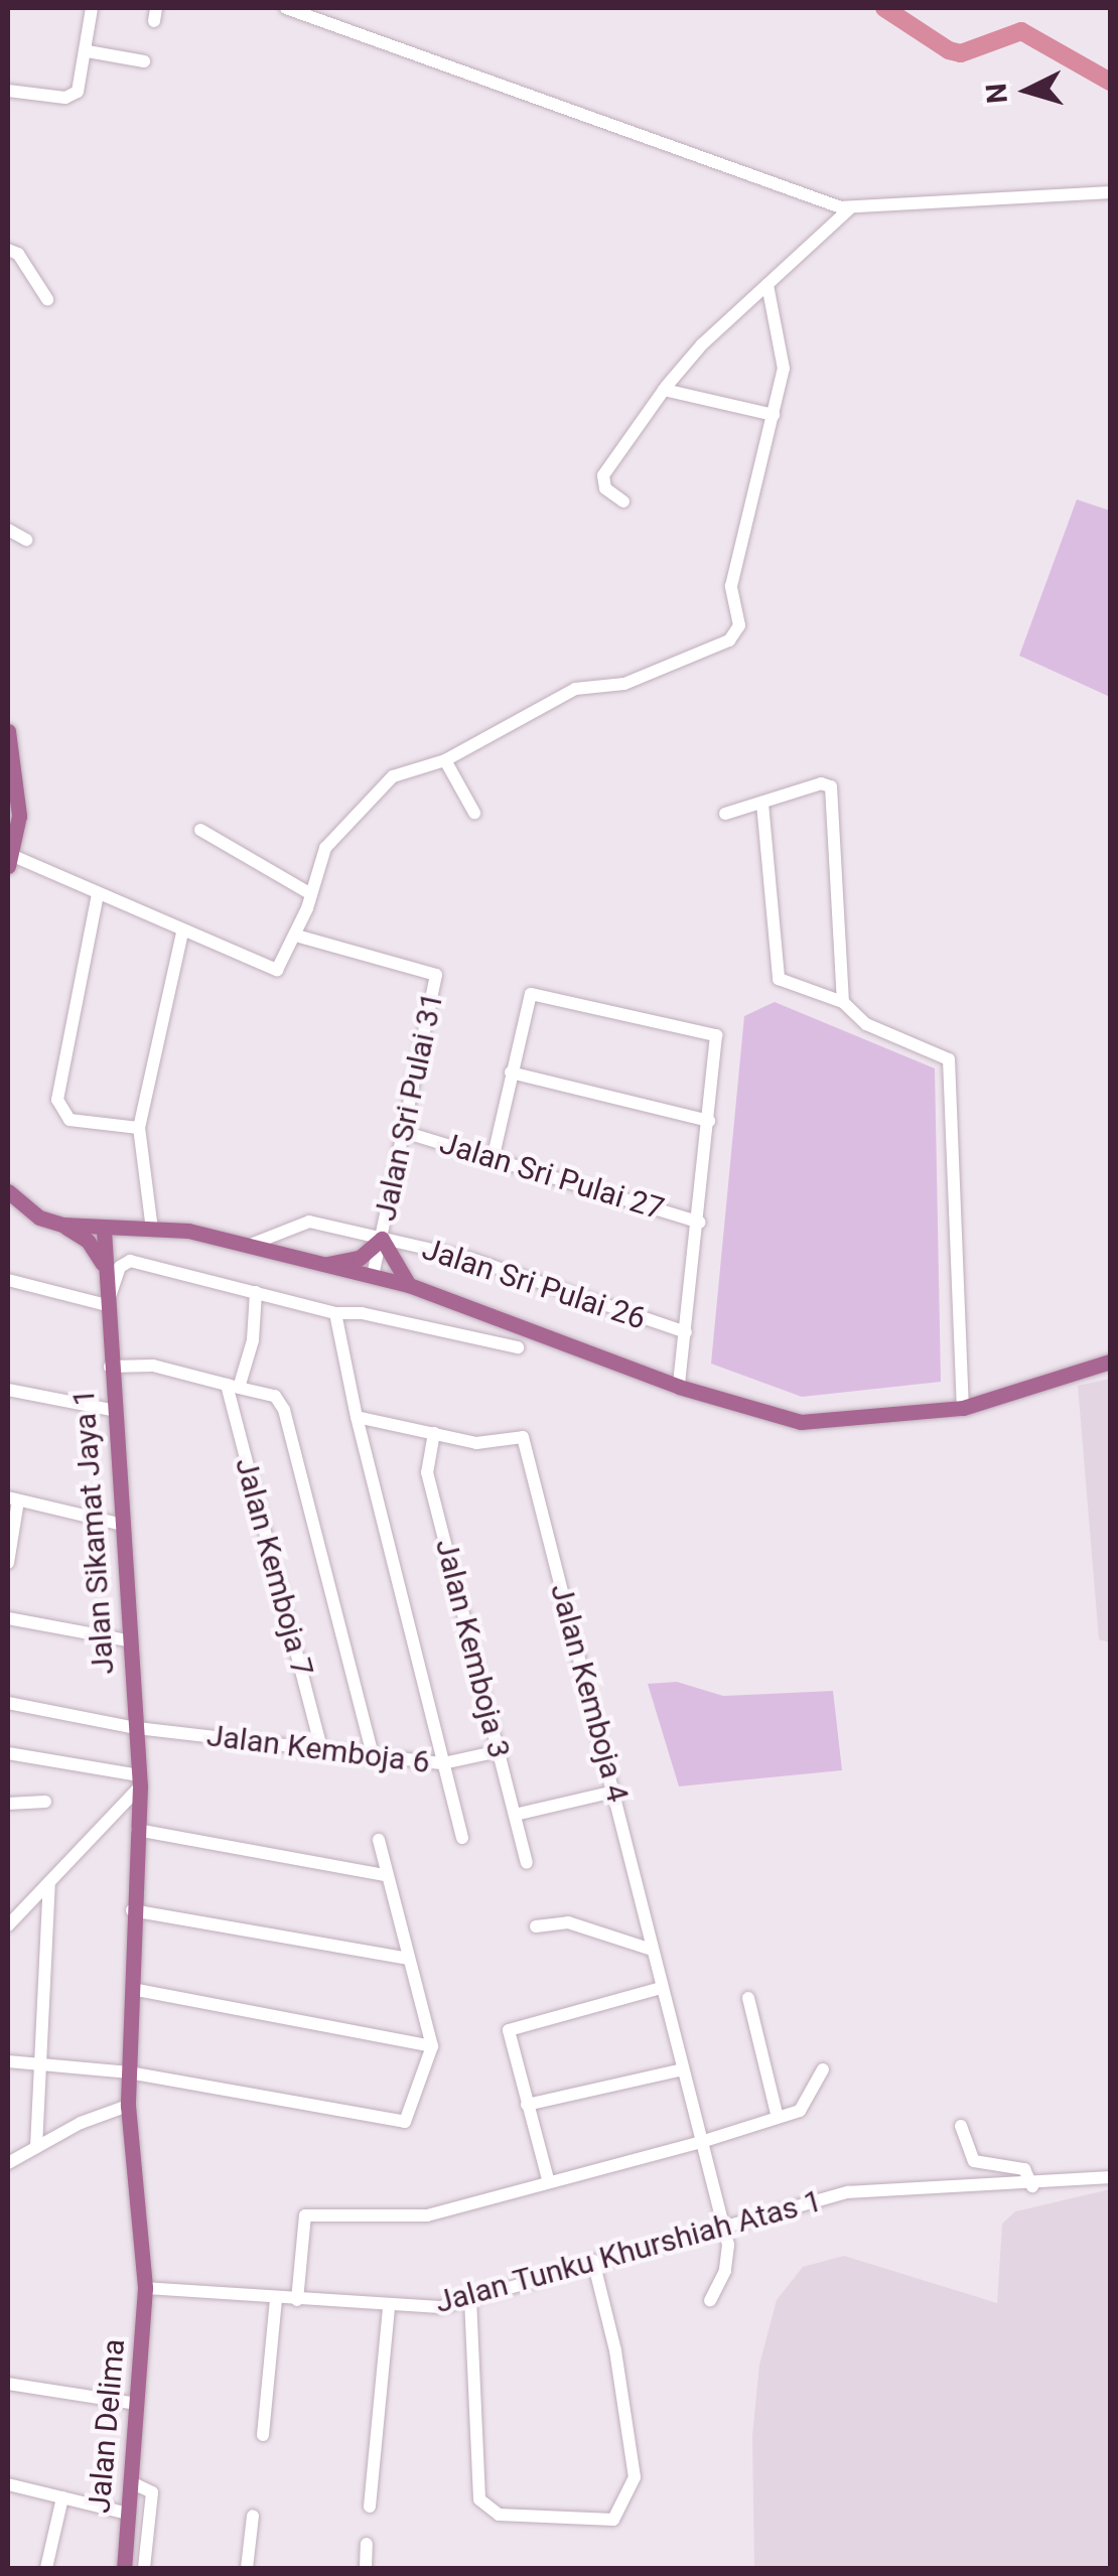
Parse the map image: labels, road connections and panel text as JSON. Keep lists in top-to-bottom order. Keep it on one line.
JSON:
{"streets":{"main road":["Jalan Sikamat Jaya 1","Jalan Delima"],"street":["Jalan Sri Pulai 31","Jalan Sri Pulai 27","Jalan Sri Pulai 26","Jalan Kemboja 7","Jalan Kemboja 3","Jalan Kemboja 4","Jalan Kemboja 6","Jalan Tunku Khurshiah Atas 1"]},"crossings":[["Jalan Sri Pulai 31","Jalan Sri Pulai 27"],["Jalan Sri Pulai 31","Jalan Sri Pulai 26"],["Jalan Sikamat Jaya 1","Jalan Kemboja 6"],["Jalan Sikamat Jaya 1","Jalan Delima"],["Jalan Kemboja 7","Jalan Kemboja 6"],["Jalan Kemboja 3","Jalan Kemboja 4"],["Jalan Kemboja 3","Jalan Kemboja 6"],["Jalan Kemboja 4","Jalan Tunku Khurshiah Atas 1"],["Jalan Tunku Khurshiah Atas 1","Jalan Delima"]],"north":"left"}
